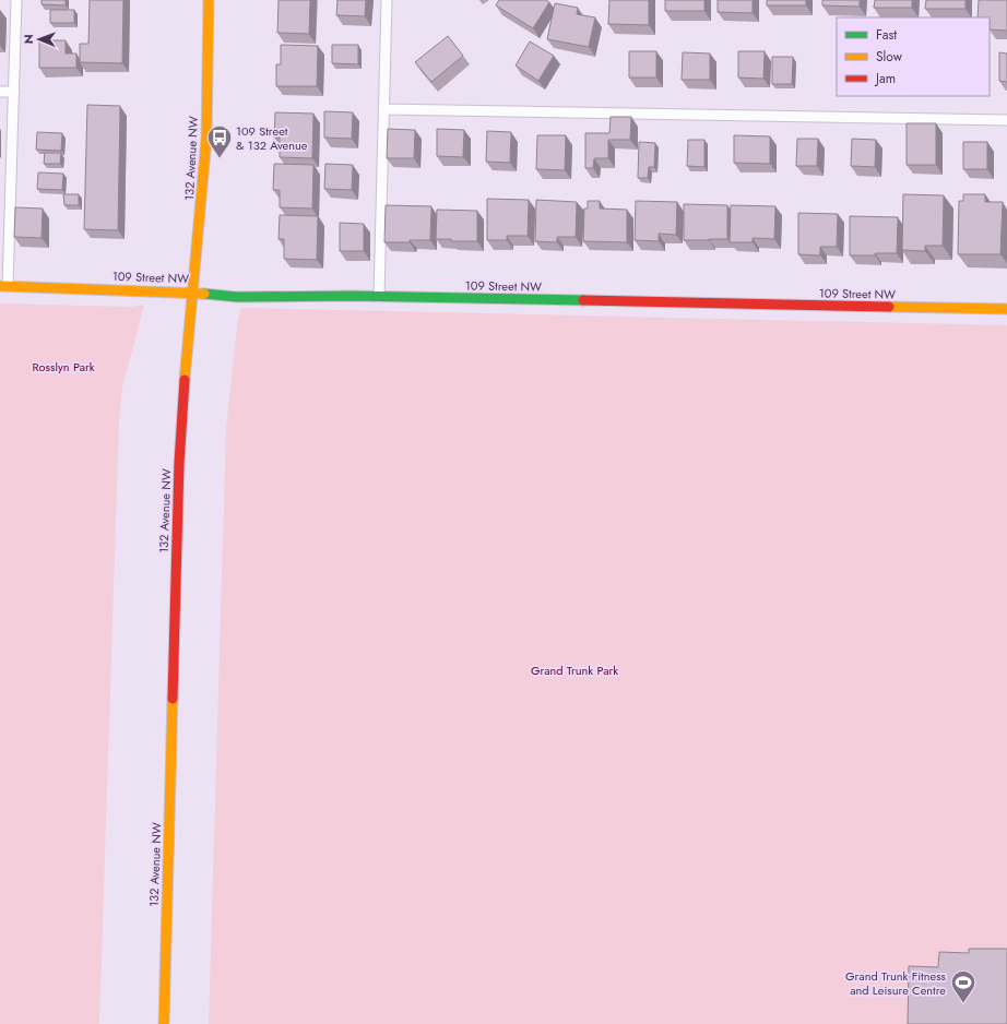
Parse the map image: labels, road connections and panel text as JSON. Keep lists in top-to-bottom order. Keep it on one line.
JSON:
{"streets":{"street":["132 Avenue NW","109 Street NW"]},"crossings":[["132 Avenue NW","109 Street NW"]],"parks":["Rosslyn Park","Grand Trunk Park"],"places":{"bus stop":["109 Street & 132 Avenue"],"sports":["Grand Trunk Fitness and Leisure Centre"]},"legend":["Fast","Slow","Jam"],"north":"left"}
